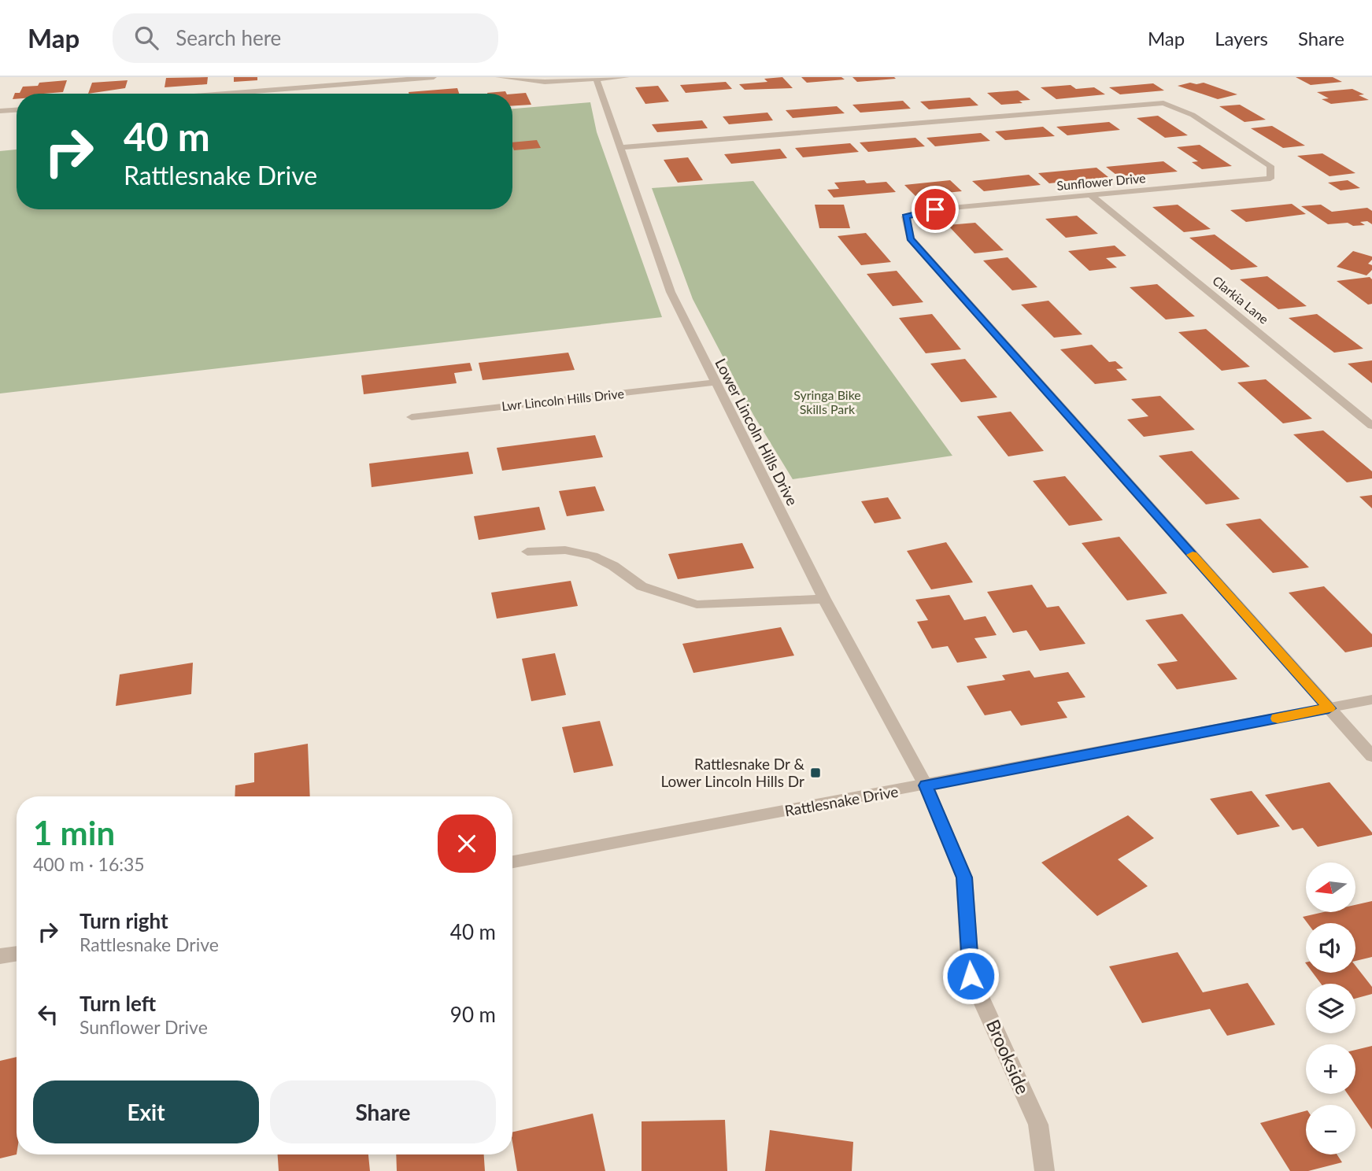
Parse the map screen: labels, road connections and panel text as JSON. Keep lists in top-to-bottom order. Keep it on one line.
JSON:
{"streets":{"street":["Sunflower Drive","Clarkia Lane","Lwr Lincoln Hills Drive","Lower Lincoln Hills Drive","Rattlesnake Drive","Brookside"]},"crossings":[["Sunflower Drive","Clarkia Lane"],["Sunflower Drive","Lower Lincoln Hills Drive"],["Sunflower Drive","Rattlesnake Drive"],["Lwr Lincoln Hills Drive","Lower Lincoln Hills Drive"],["Lower Lincoln Hills Drive","Rattlesnake Drive"],["Lower Lincoln Hills Drive","Brookside"],["Rattlesnake Drive","Brookside"]],"parks":["Syringa Bike Skills Park"],"places":{"transit":["Rattlesnake Dr & Lower Lincoln Hills Dr"]},"north":"left","page":{"header":"Map","search":"Search here","nav":["Map","Layers","Share"],"turn":["40 m","Rattlesnake Drive"],"heading":["1 min","400 m · 16:35"],"map_buttons":["+","−"],"list":[{"name":"Turn right","note":"Rattlesnake Drive","value":"40 m"},{"name":"Turn left","note":"Sunflower Drive","value":"90 m"}],"buttons":["Exit","Share"]}}
